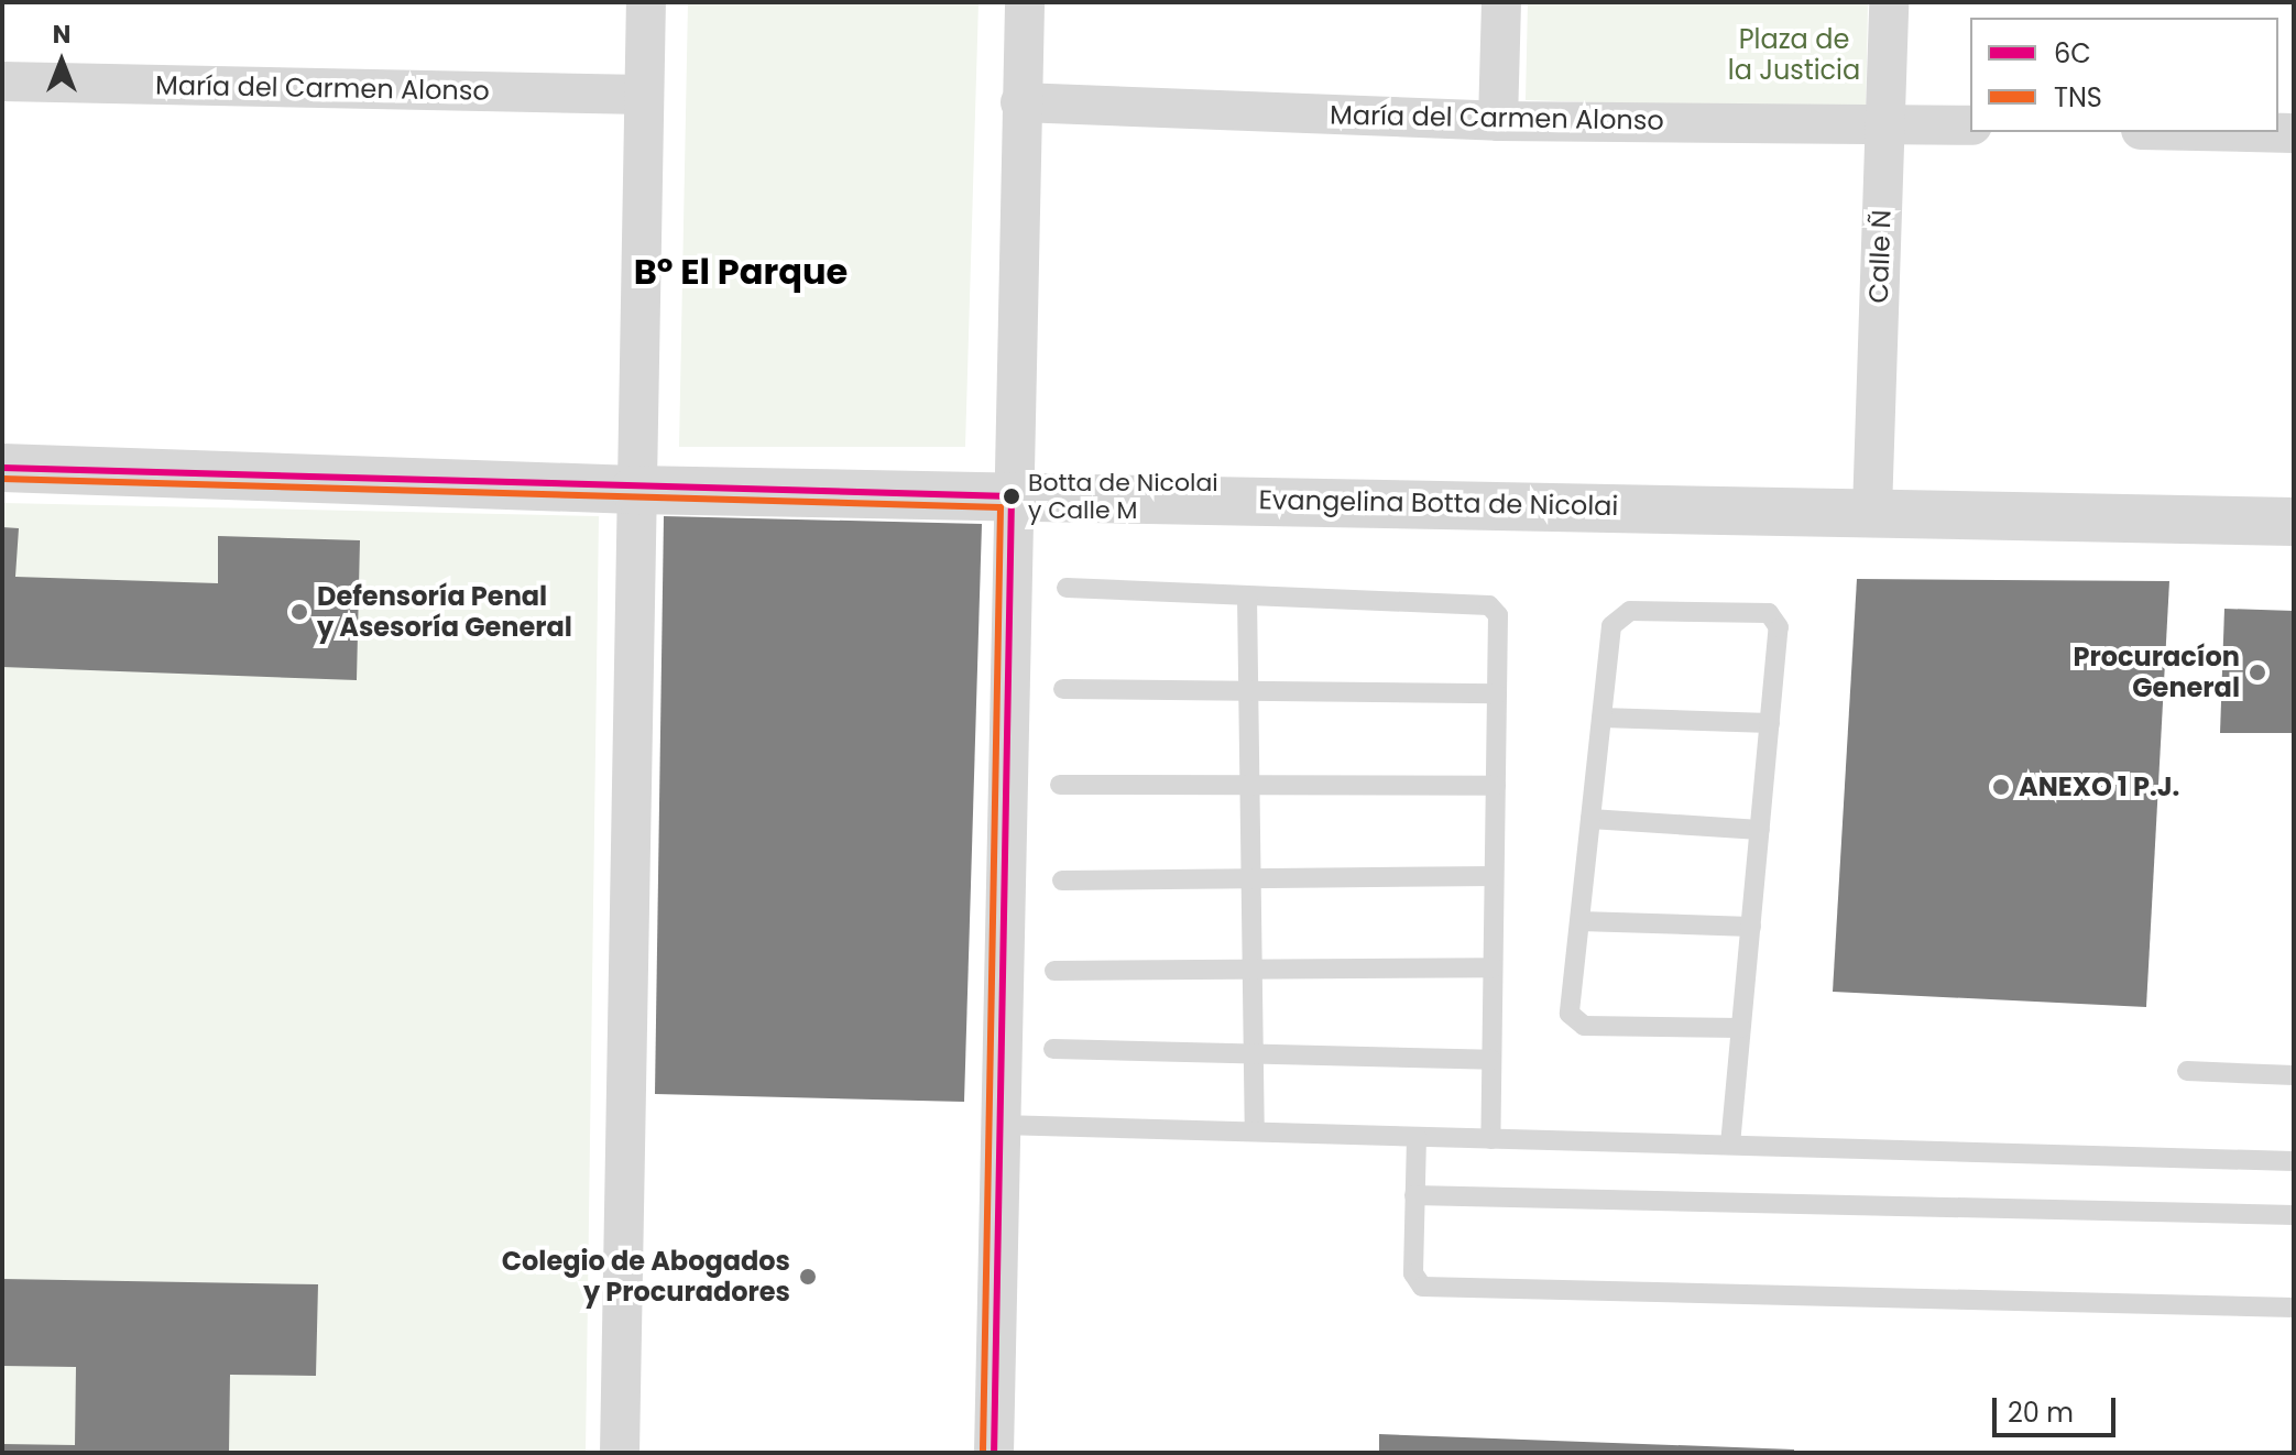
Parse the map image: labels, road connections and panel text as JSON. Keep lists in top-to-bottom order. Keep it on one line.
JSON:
{"streets":{"street":["María del Carmen Alonso","Calle Ñ","Evangelina Botta de Nicolai"]},"crossings":[["María del Carmen Alonso","Calle Ñ"],["Calle Ñ","Evangelina Botta de Nicolai"]],"districts":["Bº El Parque"],"parks":["Plaza de la Justicia"],"places":["Botta de Nicolai y Calle M","Defensoría Penal y Asesoría General","Procuracíon General","ANEXO 1 P.J.","Colegio de Abogados y Procuradores"],"lines":["transit line 6C","transit line TNS"],"legend":["6C","TNS"],"scale_bar":"20 m","north":"top"}
